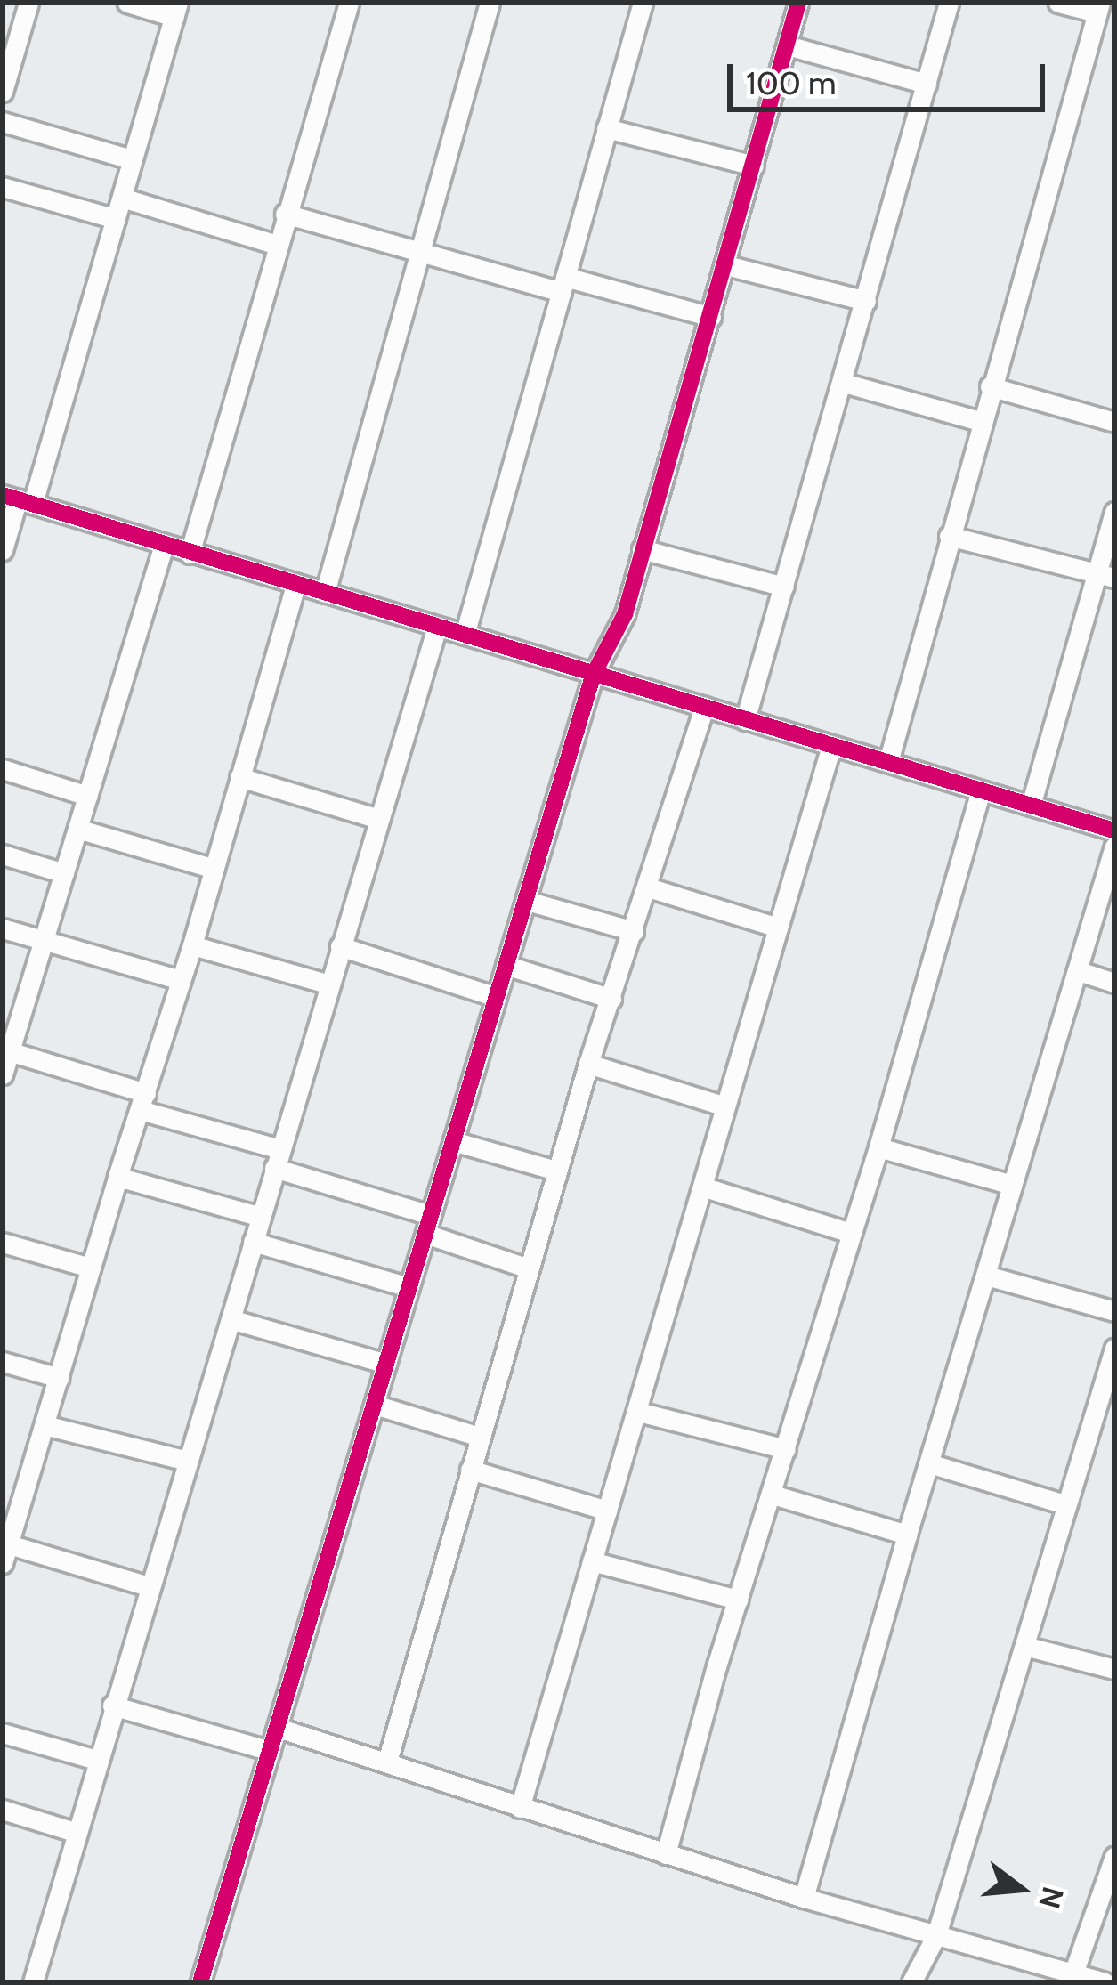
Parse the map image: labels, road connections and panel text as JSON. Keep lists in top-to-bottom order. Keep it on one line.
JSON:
{"scale_bar":"100 m","north":"right"}
